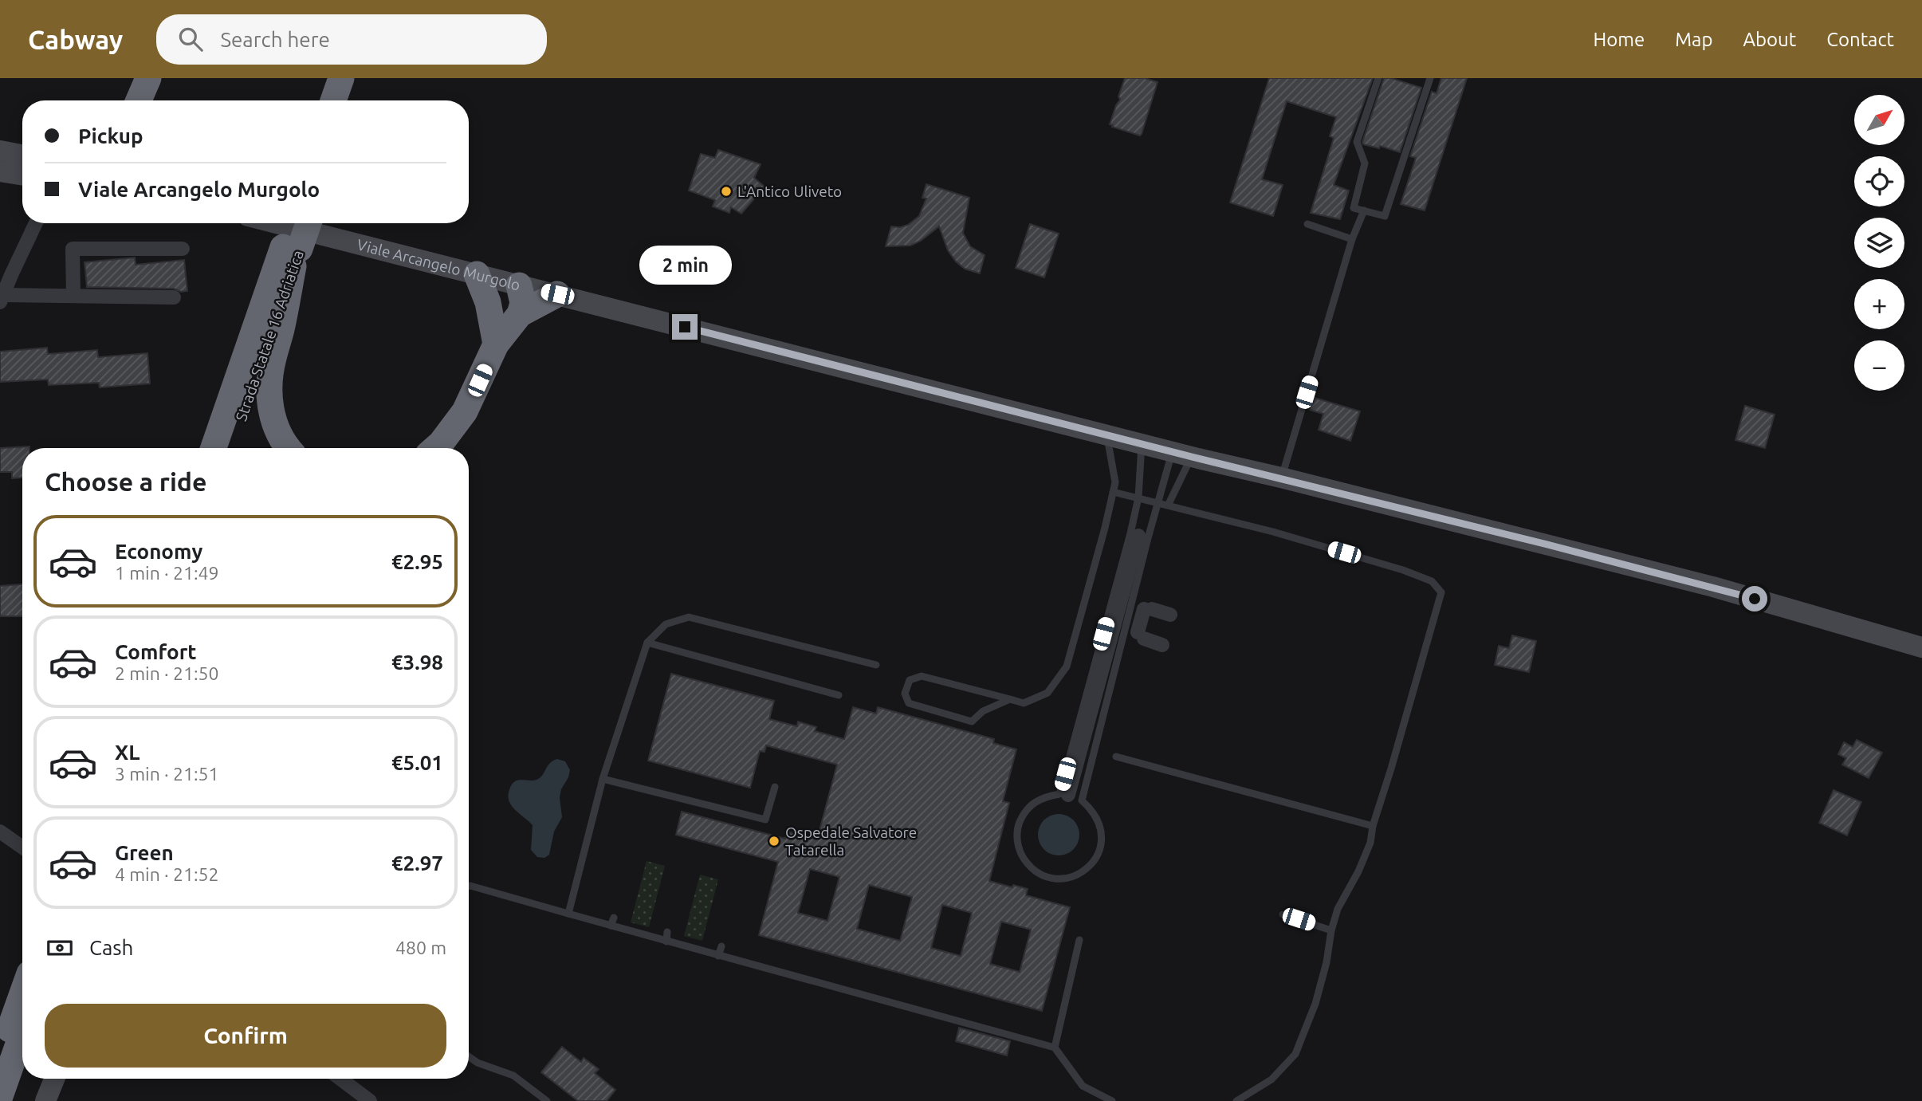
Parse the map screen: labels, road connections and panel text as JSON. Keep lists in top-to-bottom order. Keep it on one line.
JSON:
{"streets":{"highway":["Strada Statale 16 Adriatica"],"main road":["Viale Arcangelo Murgolo"]},"places":["L'Antico Uliveto","Ospedale Salvatore Tatarella"],"north":"top right","page":{"header":"Cabway","search":"Search here","nav":["Home","Map","About","Contact"],"map_buttons":["+","−"],"banner":["Pickup","Viale Arcangelo Murgolo"],"bubble":"2 min","heading":"Choose a ride","list":[{"name":"Economy","note":"1 min · 21:49","value":"€2.95"},{"name":"Comfort","note":"2 min · 21:50","value":"€3.98"},{"name":"XL","note":"3 min · 21:51","value":"€5.01"},{"name":"Green","note":"4 min · 21:52","value":"€2.97"}],"pay":["Cash","480 m"],"buttons":"Confirm"}}
